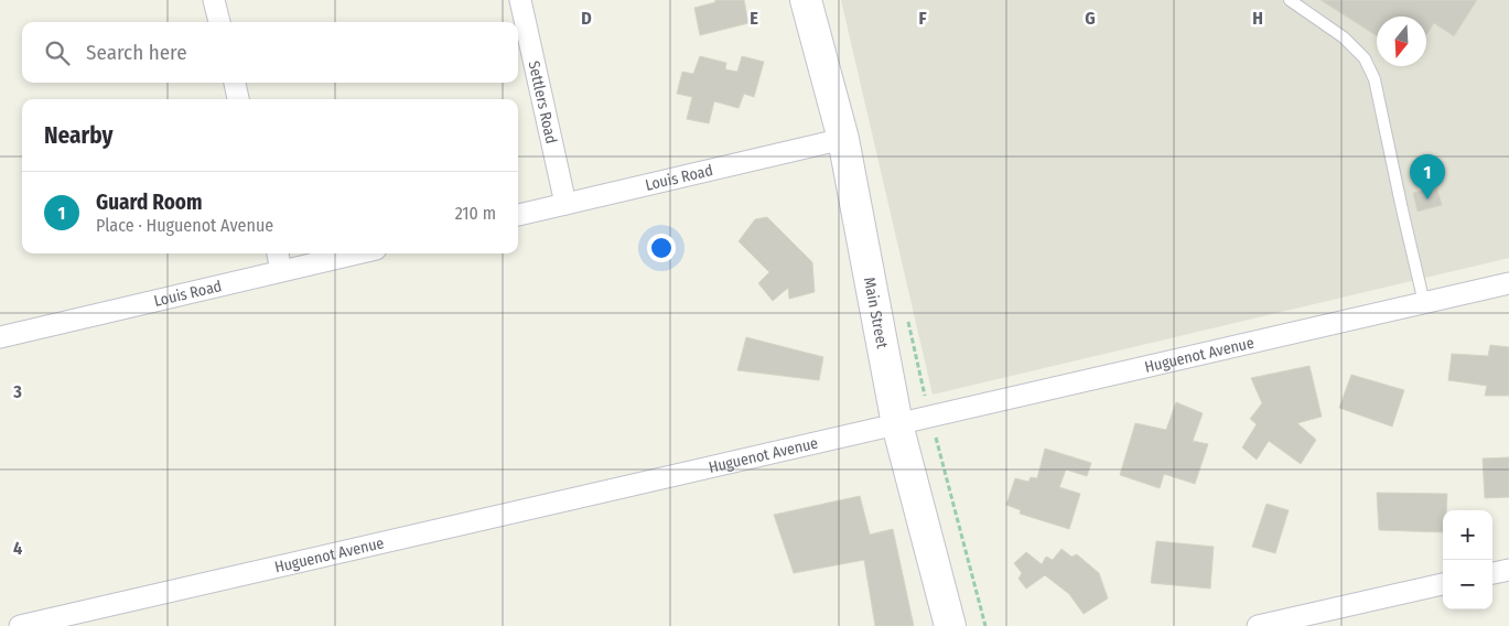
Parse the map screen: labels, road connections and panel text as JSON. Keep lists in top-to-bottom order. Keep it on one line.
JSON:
{"streets":{"street":["Settlers Road","Louis Road","Main Street","Huguenot Avenue"]},"crossings":[["Settlers Road","Louis Road"],["Louis Road","Main Street"],["Main Street","Huguenot Avenue"]],"north":"bottom","page":{"search":"Search here","heading":"Nearby","pins":"1","list":[{"mark":"1","name":"Guard Room","note":"Place · Huguenot Avenue","value":"210 m"}],"map_buttons":["+","−"]},"grid":{"columns":["D","E","F","G","H"],"rows":["3","4"]}}
